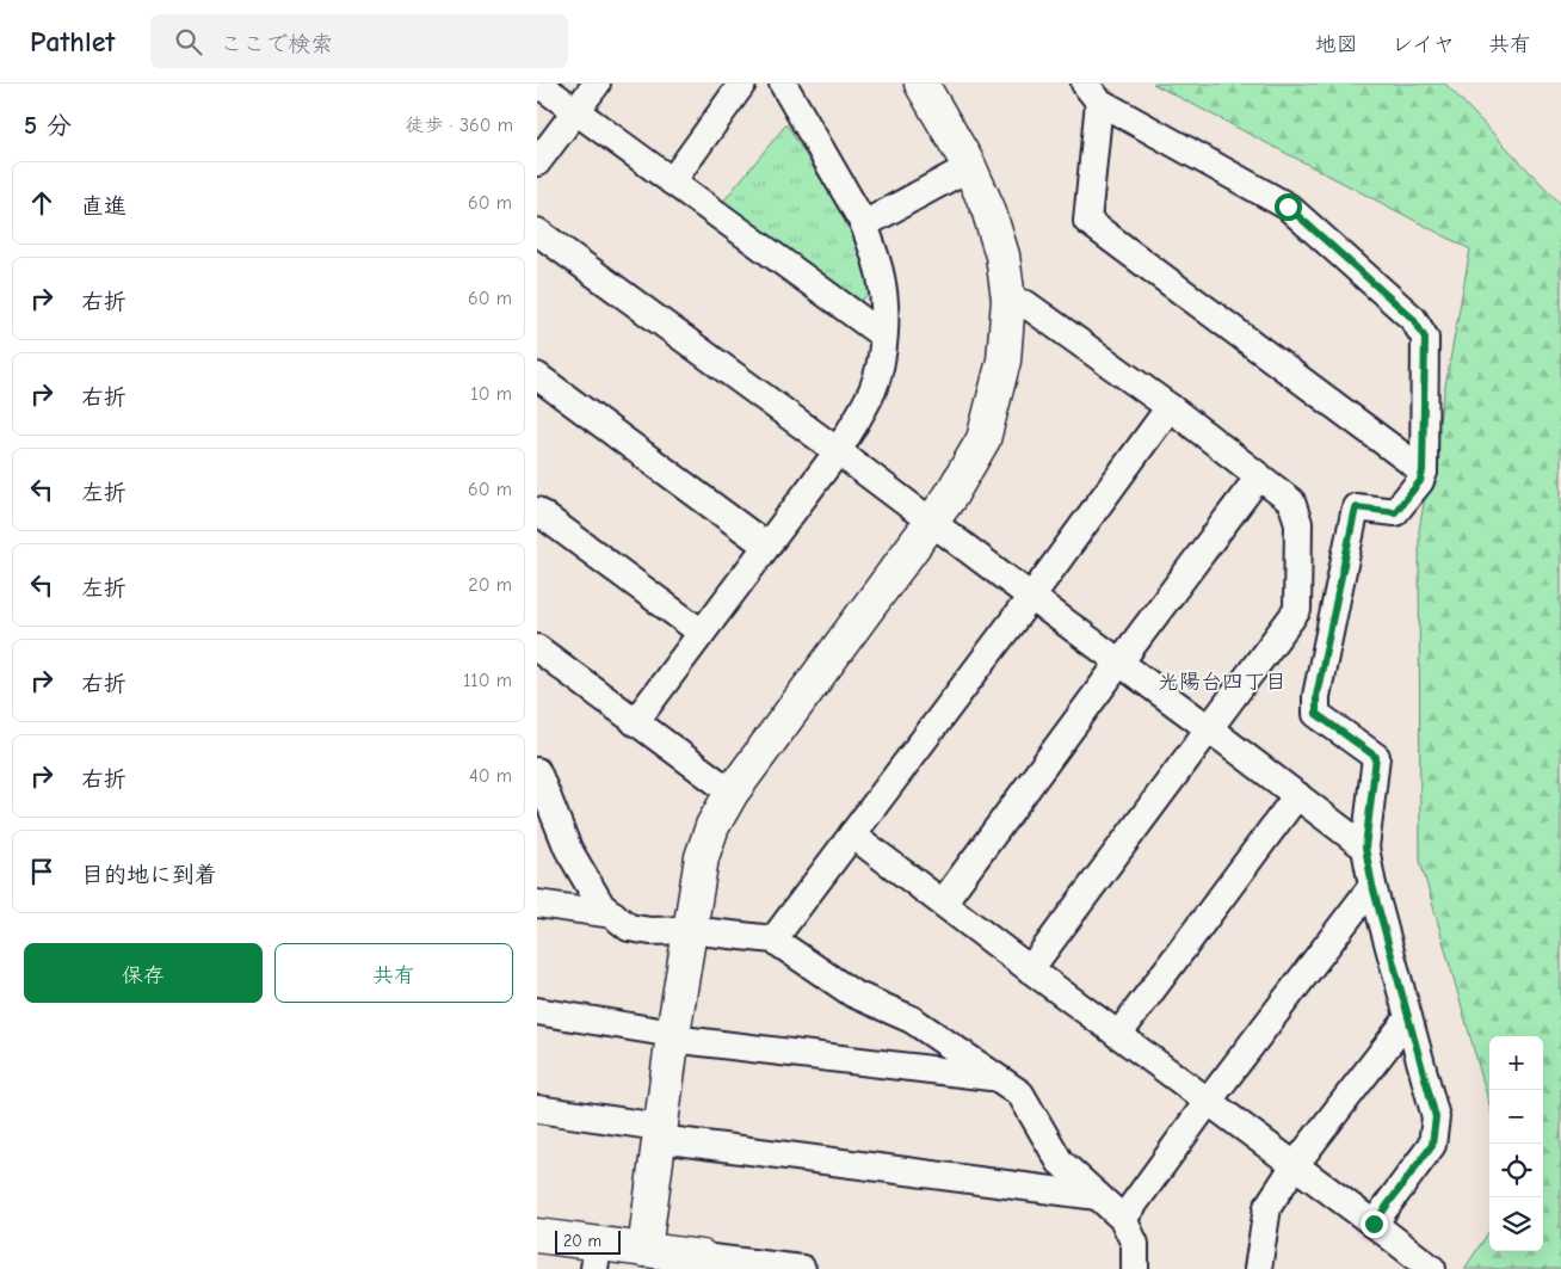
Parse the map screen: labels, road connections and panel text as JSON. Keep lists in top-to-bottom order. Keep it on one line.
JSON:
{"districts":["光陽台四丁目"],"scale_bar":"20 m","page":{"header":"Pathlet","search":"ここで検索","nav":["地図","レイヤ","共有"],"heading":["5 分","徒歩 · 360 m"],"list":[["直進","60 m"],["右折","60 m"],["右折","10 m"],["左折","60 m"],["左折","20 m"],["右折","110 m"],["右折","40 m"],"目的地に到着"],"buttons":["保存","共有"],"map_buttons":["+","−"],"scale":"20 m"}}
